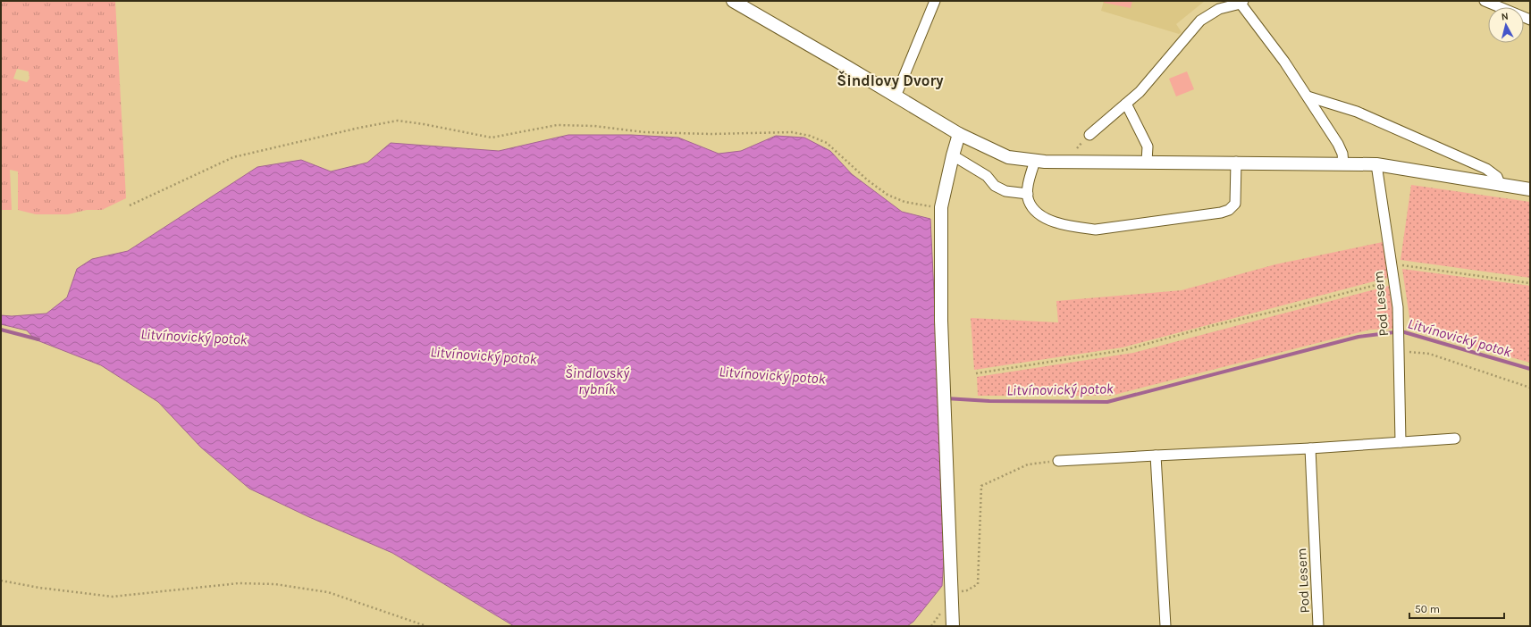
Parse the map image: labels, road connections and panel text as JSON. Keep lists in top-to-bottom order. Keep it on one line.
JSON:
{"streets":{"street":["Pod Lesem"]},"districts":["Šindlovy Dvory"],"water":["Litvínovický potok","Šindlovský rybník"],"scale_bar":"50 m","north":"top"}
